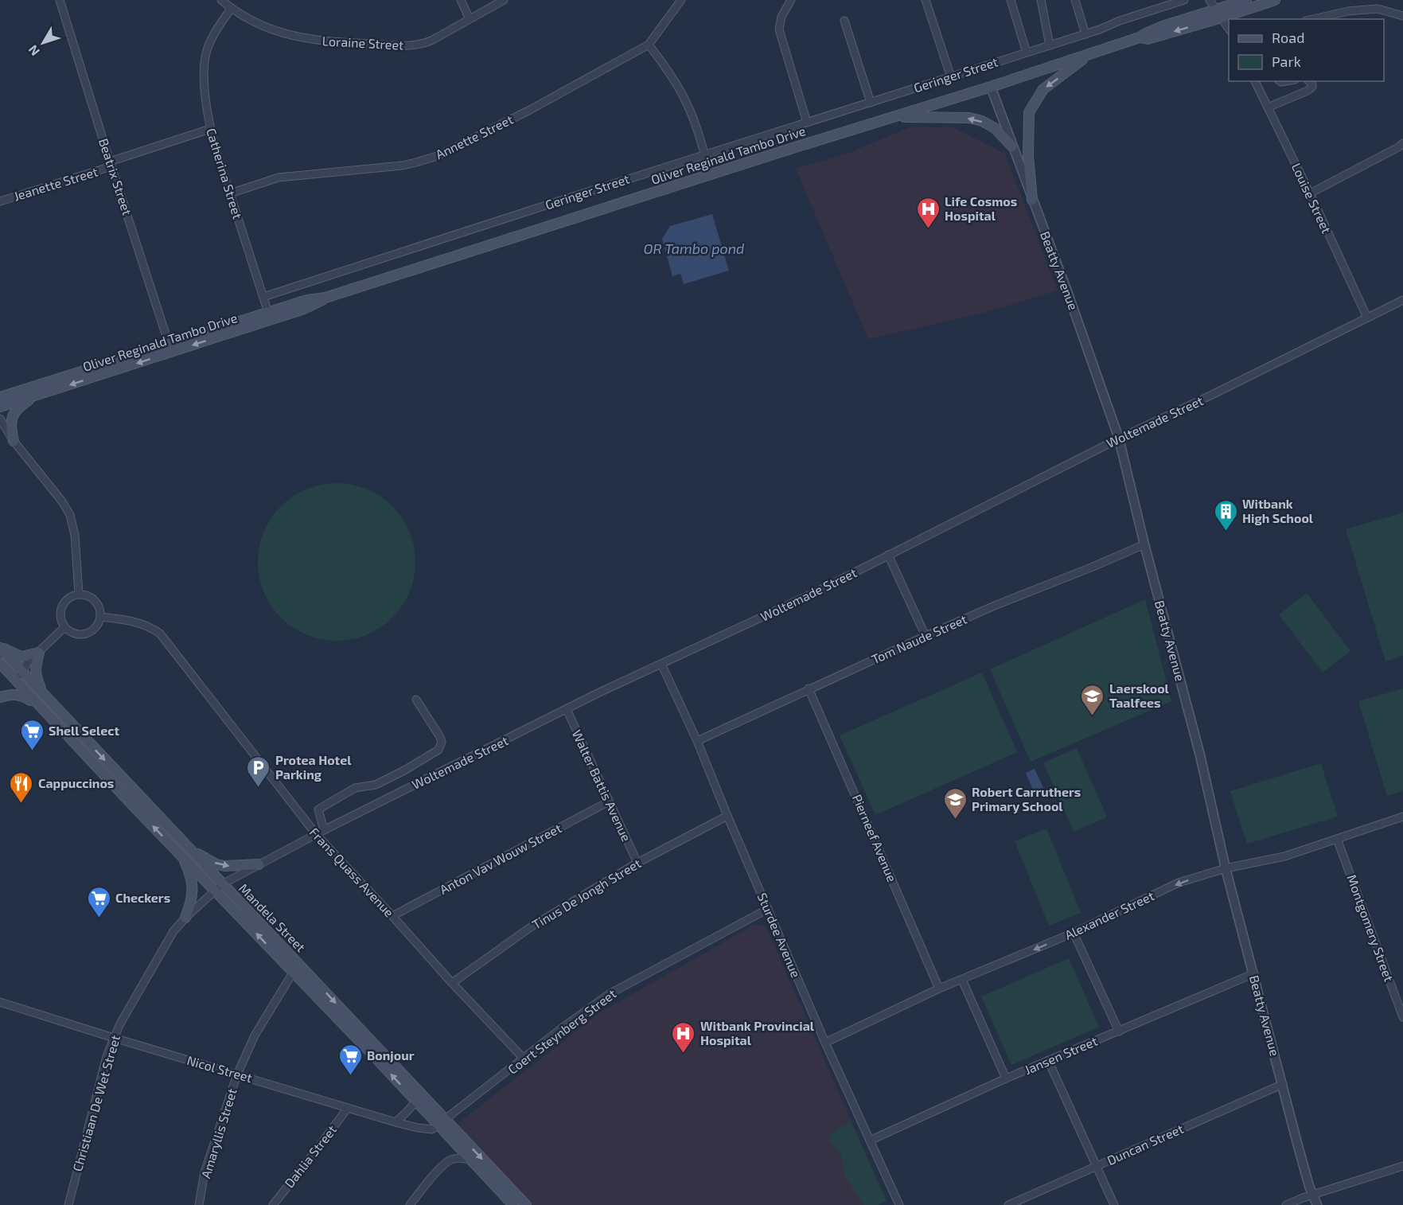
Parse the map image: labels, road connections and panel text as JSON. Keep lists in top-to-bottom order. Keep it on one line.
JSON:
{"streets":{"main road":["Oliver Reginald Tambo Drive","Mandela Street"],"street":["Loraine Street","Geringer Street","Annette Street","Catherina Street","Beatrix Street","Jeanette Street","Louise Street","Beatty Avenue","Woltemade Street","Tom Naude Street","Walter Battis Avenue","Pierneef Avenue","Anton Vav Wouw Street","Frans Quass Avenue","Tinus De Jongh Street","Alexander Street","Montgomery Street","Sturdee Avenue","Coert Steynberg Street","Jansen Street","Nicol Street","Christiaan De Wet Street","Amaryllis Street","Duncan Street","Dahlia Street"]},"crossings":[["Loraine Street","Catherina Street"],["Geringer Street","Catherina Street"],["Annette Street","Catherina Street"],["Oliver Reginald Tambo Drive","Catherina Street"],["Oliver Reginald Tambo Drive","Beatrix Street"],["Oliver Reginald Tambo Drive","Beatty Avenue"],["Catherina Street","Jeanette Street"],["Beatrix Street","Jeanette Street"],["Louise Street","Woltemade Street"],["Beatty Avenue","Woltemade Street"],["Beatty Avenue","Tom Naude Street"],["Beatty Avenue","Alexander Street"],["Beatty Avenue","Jansen Street"],["Beatty Avenue","Duncan Street"],["Woltemade Street","Walter Battis Avenue"],["Woltemade Street","Frans Quass Avenue"],["Woltemade Street","Mandela Street"],["Woltemade Street","Sturdee Avenue"],["Woltemade Street","Christiaan De Wet Street"],["Tom Naude Street","Pierneef Avenue"],["Tom Naude Street","Sturdee Avenue"],["Walter Battis Avenue","Anton Vav Wouw Street"],["Walter Battis Avenue","Tinus De Jongh Street"],["Pierneef Avenue","Alexander Street"],["Anton Vav Wouw Street","Frans Quass Avenue"],["Frans Quass Avenue","Tinus De Jongh Street"],["Frans Quass Avenue","Coert Steynberg Street"],["Tinus De Jongh Street","Sturdee Avenue"],["Alexander Street","Montgomery Street"],["Alexander Street","Sturdee Avenue"],["Mandela Street","Coert Steynberg Street"],["Mandela Street","Nicol Street"],["Mandela Street","Christiaan De Wet Street"],["Mandela Street","Amaryllis Street"],["Sturdee Avenue","Coert Steynberg Street"],["Sturdee Avenue","Jansen Street"],["Coert Steynberg Street","Nicol Street"],["Nicol Street","Christiaan De Wet Street"],["Nicol Street","Amaryllis Street"],["Nicol Street","Dahlia Street"]],"one_way":["Alexander Street"],"water":["OR Tambo pond"],"places":{"hospital":["Life Cosmos Hospital","Witbank Provincial Hospital"],"building":["Witbank High School"],"school or university":["Laerskool Taalfees","Robert Carruthers Primary School"],"supermarket":["Shell Select","Checkers","Bonjour"],"parking":["Protea Hotel Parking"],"restaurant":["Cappuccinos"]},"legend":["Road","Park"],"north":"bottom left"}
